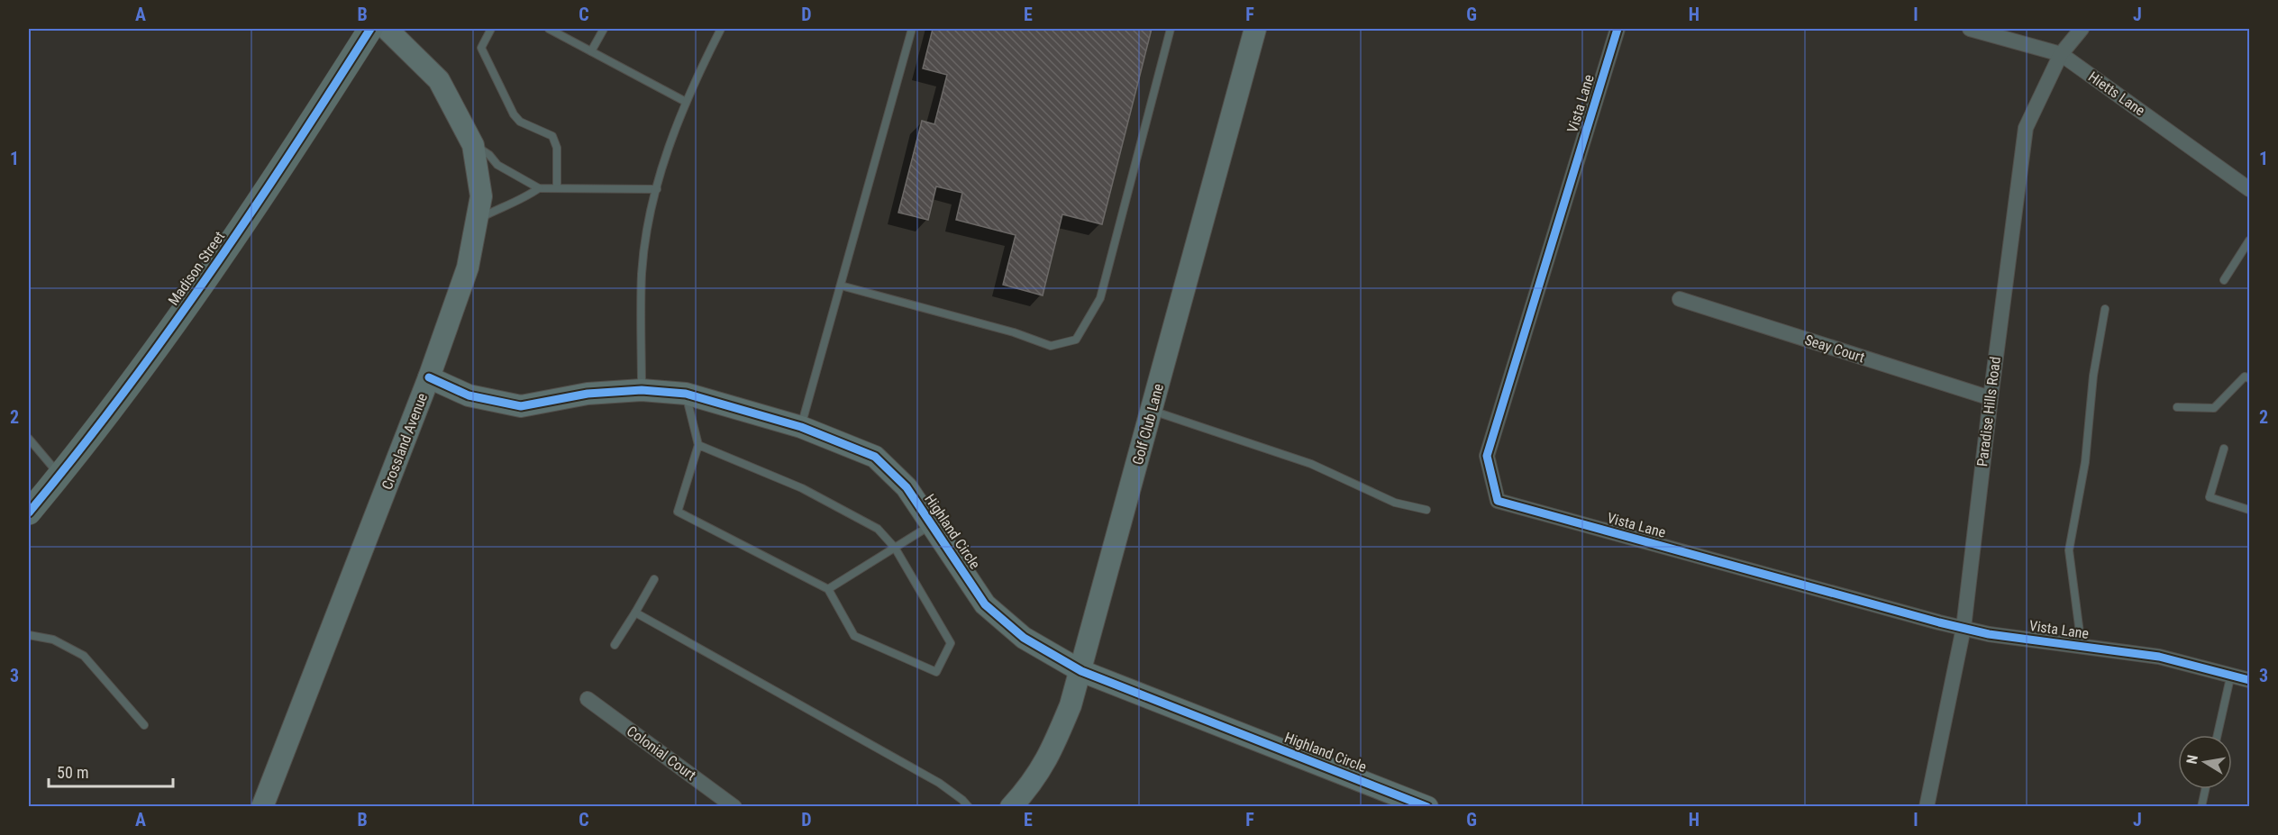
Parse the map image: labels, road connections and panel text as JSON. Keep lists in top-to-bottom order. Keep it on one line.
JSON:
{"streets":{"main road":["Madison Street"],"street":["Hietts Lane","Vista Lane","Seay Court","Paradise Hills Road","Golf Club Lane","Crossland Avenue","Highland Circle","Colonial Court"]},"crossings":[["Hietts Lane","Paradise Hills Road"],["Vista Lane","Paradise Hills Road"],["Seay Court","Paradise Hills Road"],["Golf Club Lane","Highland Circle"],["Crossland Avenue","Highland Circle"]],"scale_bar":"50 m","north":"left","grid":{"columns":["A","B","C","D","E","F","G","H","I","J"],"rows":["1","2","3"]}}
